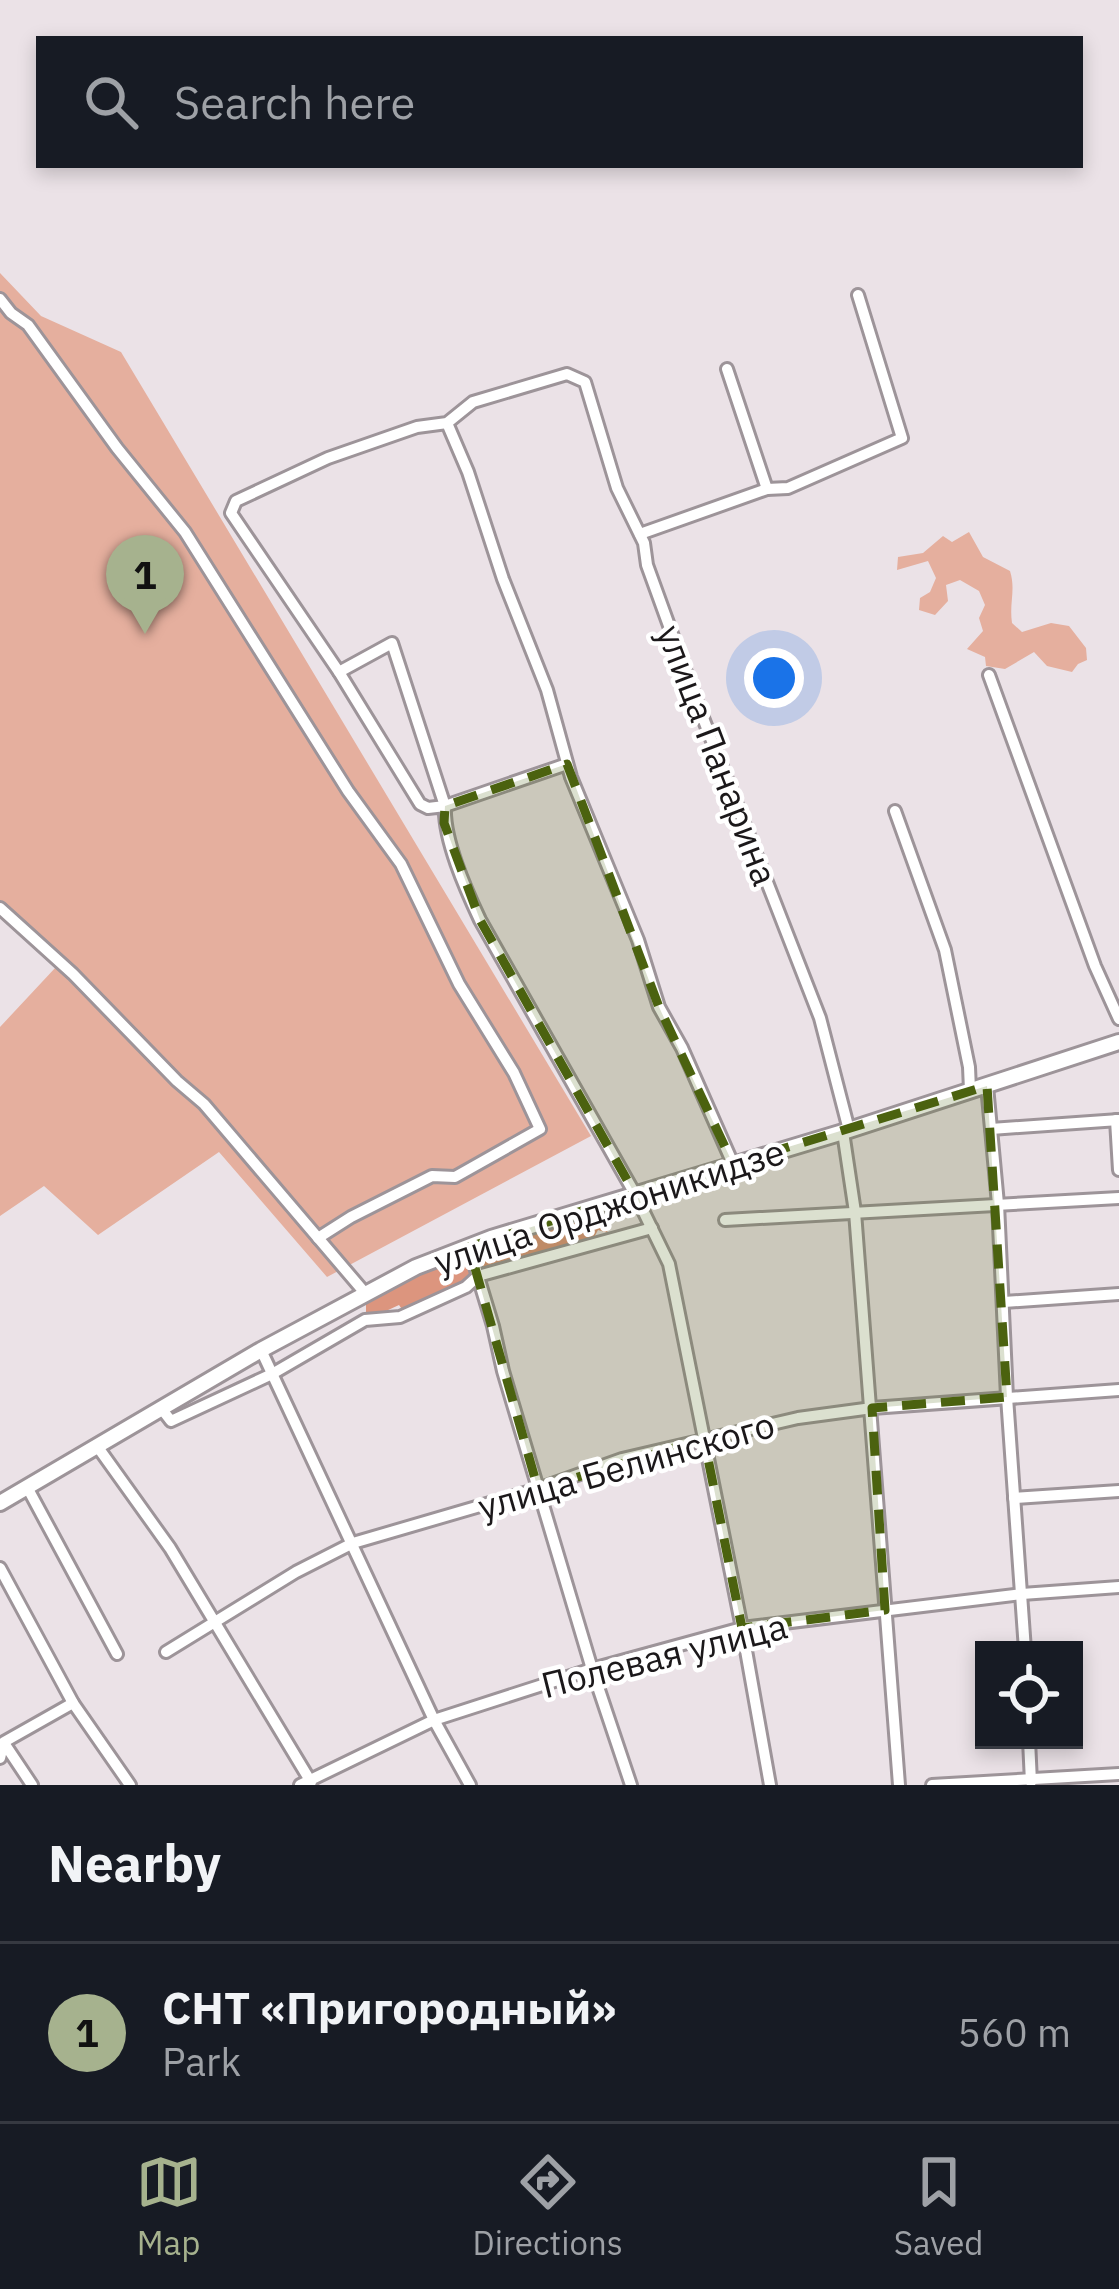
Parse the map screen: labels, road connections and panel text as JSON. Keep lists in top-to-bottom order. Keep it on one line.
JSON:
{"streets":{"main road":["улица Орджоникидзе"],"street":["улица Панарина","улица Белинского","Полевая улица"]},"crossings":[["улица Панарина","улица Орджоникидзе"],["улица Панарина","улица Белинского"],["улица Панарина","Полевая улица"]],"page":{"search":"Search here","pins":"1","heading":"Nearby","list":[{"mark":"1","name":"СНТ «Пригородный»","note":"Park","value":"560 m"}],"nav":["Map","Directions","Saved"]}}
